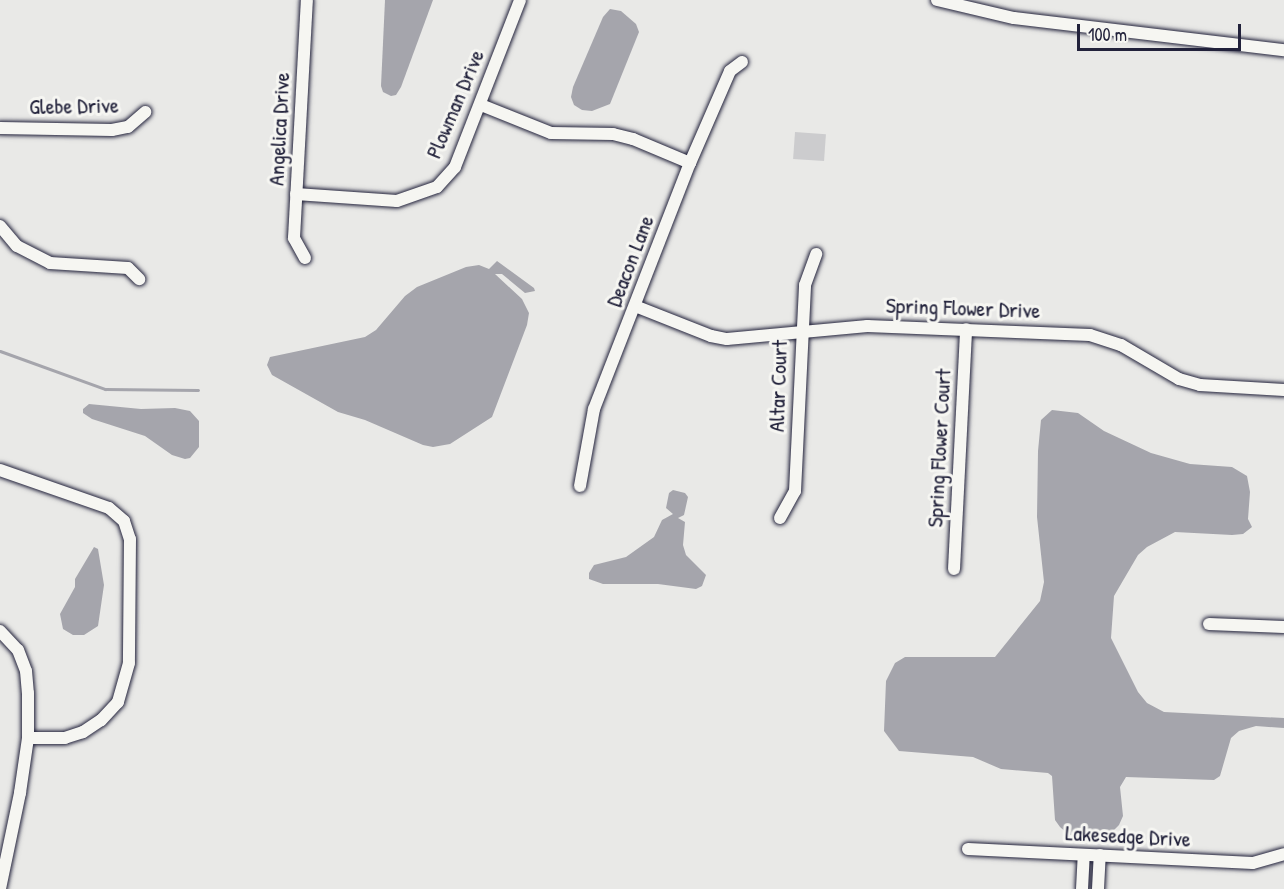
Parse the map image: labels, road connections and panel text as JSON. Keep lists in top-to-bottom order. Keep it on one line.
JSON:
{"streets":{"street":["Plowman Drive","Glebe Drive","Angelica Drive","Deacon Lane","Spring Flower Drive","Altar Court","Spring Flower Court","Lakesedge Drive"]},"crossings":[["Plowman Drive","Angelica Drive"],["Deacon Lane","Spring Flower Drive"],["Spring Flower Drive","Altar Court"],["Spring Flower Drive","Spring Flower Court"]],"scale_bar":"100 m"}
